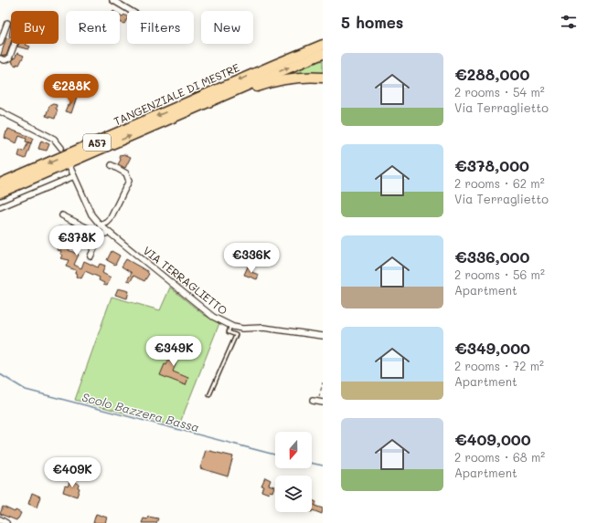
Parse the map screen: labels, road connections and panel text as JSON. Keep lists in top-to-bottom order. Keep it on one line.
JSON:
{"streets":{"highway":["TANGENZIALE DI MESTRE","A57"],"street":["VIA TERRAGLIETTO"]},"crossings":[["TANGENZIALE DI MESTRE","A57"]],"water":["Scolo Bazzera Bassa"],"north":"bottom","page":{"heading":"5 homes","chip":["Buy","Rent","Filters","New"],"list":[{"name":"€288,000","note":"2 rooms · 54 m² · Via Terraglietto"},{"name":"€378,000","note":"2 rooms · 62 m² · Via Terraglietto"},{"name":"€336,000","note":"2 rooms · 56 m² · Apartment"},{"name":"€349,000","note":"2 rooms · 72 m² · Apartment"},{"name":"€409,000","note":"2 rooms · 68 m² · Apartment"}],"price":["€288K","€378K","€336K","€349K","€409K"]}}
